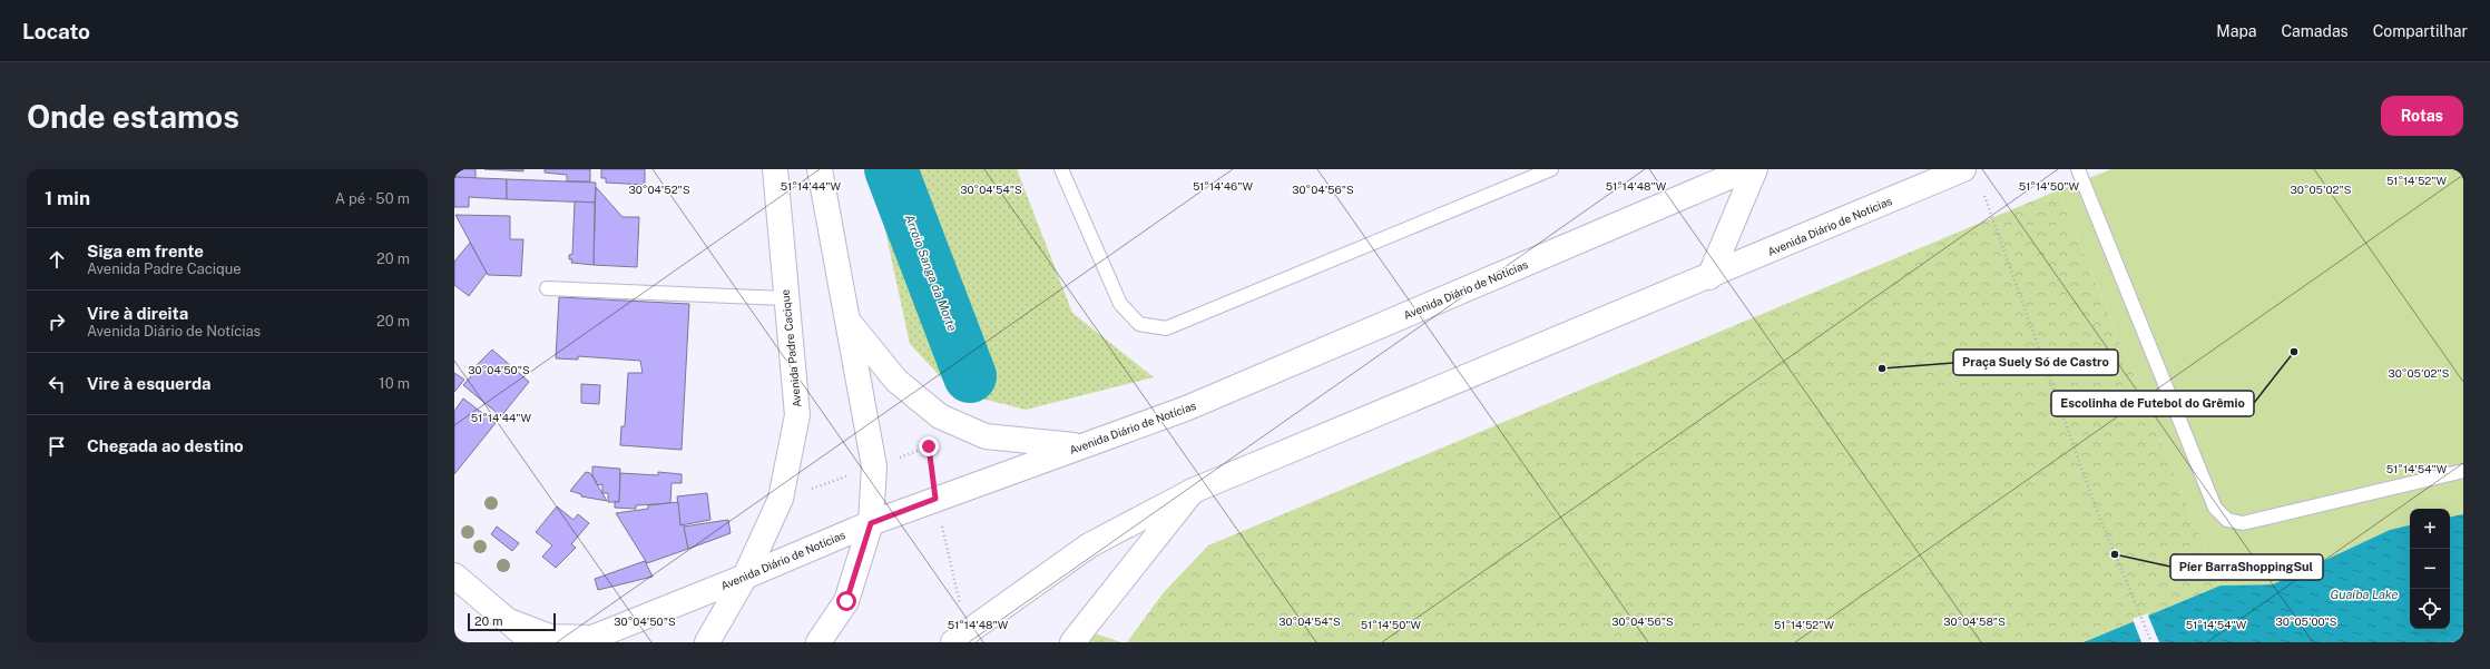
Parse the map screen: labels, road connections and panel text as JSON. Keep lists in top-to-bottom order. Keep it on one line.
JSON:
{"streets":{"main road":["Avenida Diário de Notícias","Avenida Padre Cacique"]},"crossings":[["Avenida Diário de Notícias","Avenida Padre Cacique"]],"water":["Arroio Sanga da Morte","Guaíba Lake"],"places":["Escolinha de Futebol do Grêmio","Praça Suely Só de Castro","Píer BarraShoppingSul"],"scale_bar":"20 m","page":{"header":"Locato","nav":["Mapa","Camadas","Compartilhar"],"buttons":"Rotas","title":"Onde estamos","heading":["1 min","A pé · 50 m"],"list":[["Siga em frente","Avenida Padre Cacique","20 m"],["Vire à direita","Avenida Diário de Notícias","20 m"],["Vire à esquerda","10 m"],"Chegada ao destino"],"map_buttons":["+","−"],"scale":"20 m"},"coordinates":["51°14'52\"W","51°14'48\"W","51°14'50\"W","51°14'44\"W","51°14'46\"W","30°04'52\"S","30°04'54\"S","30°04'56\"S","30°05'02\"S","30°04'50\"S","51°14'54\"W","30°04'58\"S","30°05'00\"S"]}
